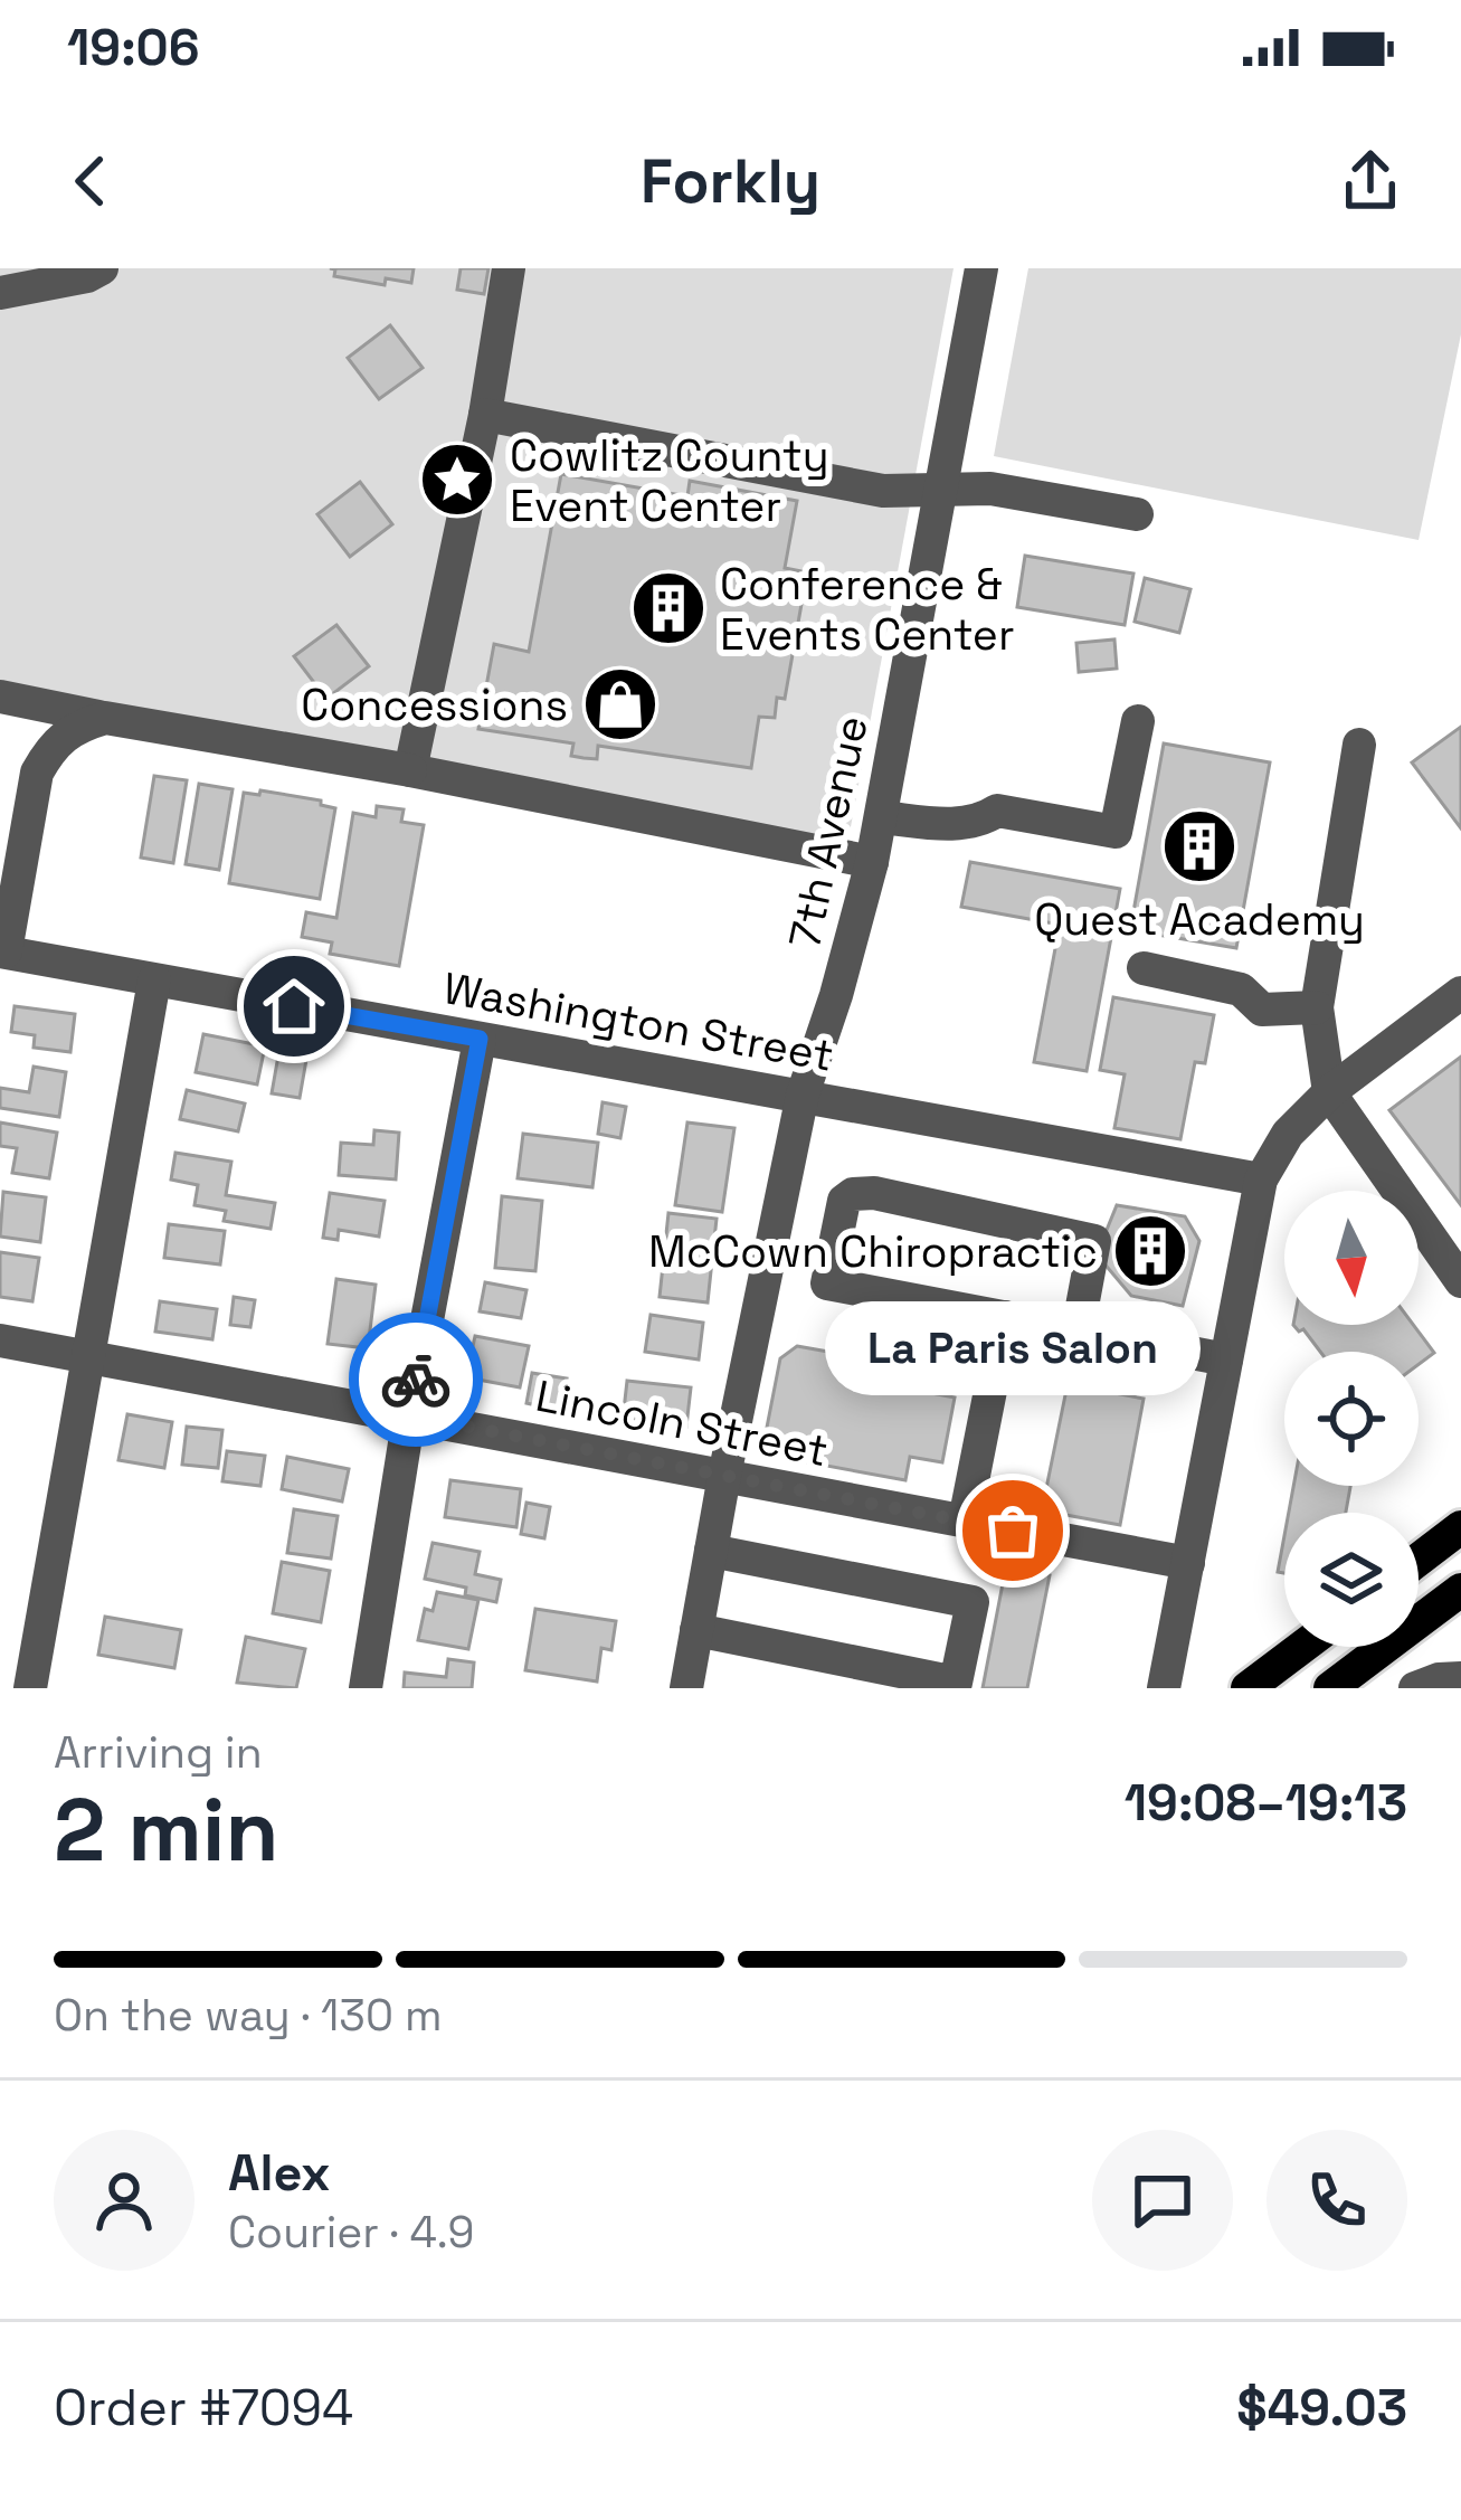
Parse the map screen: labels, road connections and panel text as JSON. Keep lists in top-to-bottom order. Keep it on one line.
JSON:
{"streets":{"street":["7th Avenue","Washington Street","Lincoln Street"]},"crossings":[["7th Avenue","Washington Street"],["7th Avenue","Lincoln Street"]],"places":{"place":["Cowlitz County Event Center"],"building":["Conference & Events Center","Quest Academy","McCown Chiropractic"],"shop":["Concessions"],"other":["La Paris Salon"]},"north":"bottom","page":{"status":"19:06","header":"Forkly","bubble":"La Paris Salon","heading":["2 min","Arriving in","19:08–19:13"],"panel":["Alex","Courier · 4.9","Order #7094","$49.03"],"bar":"On the way · 130 m"}}
